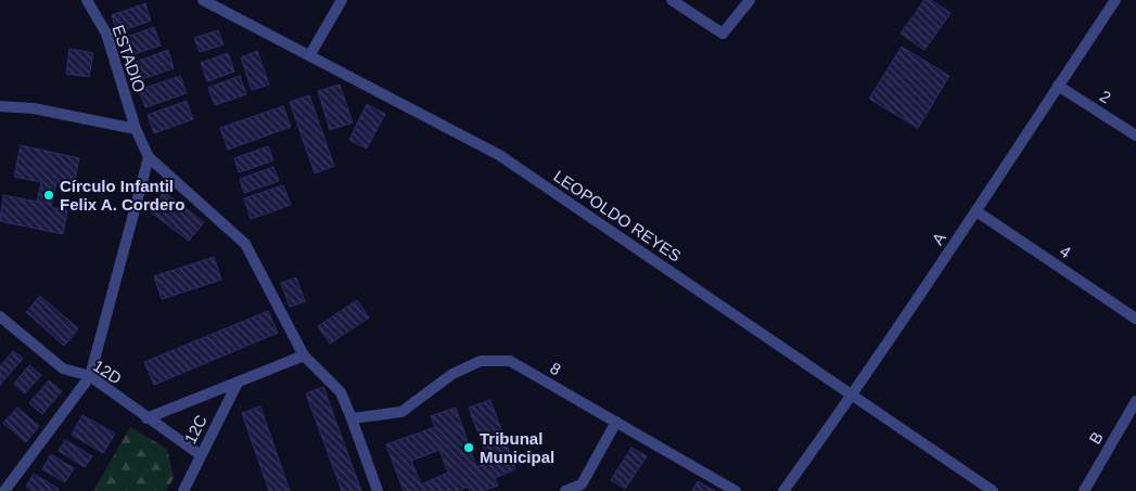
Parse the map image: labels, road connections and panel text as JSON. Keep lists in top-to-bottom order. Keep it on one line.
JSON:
{"streets":{"street":["ESTADIO","2","LEOPOLDO REYES","A","4","8","12D","12C","B"]},"crossings":[["2","A"],["LEOPOLDO REYES","A"],["A","4"],["12D","12C"]],"places":["Círculo Infantil Felix A. Cordero","Tribunal Municipal"]}
